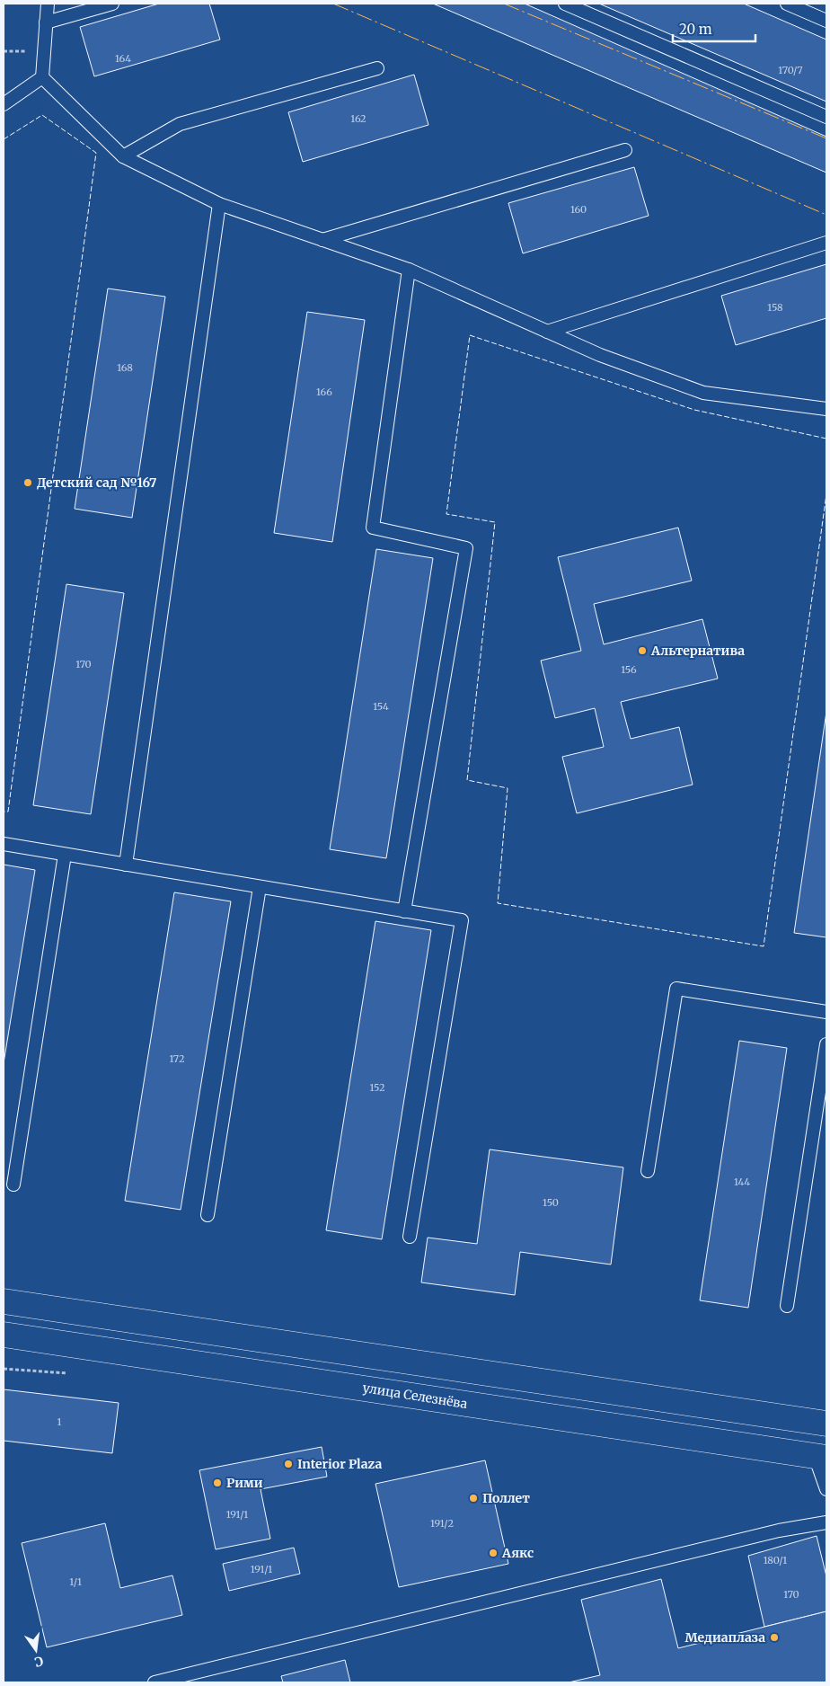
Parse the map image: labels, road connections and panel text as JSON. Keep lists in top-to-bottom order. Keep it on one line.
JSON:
{"streets":{"main road":["улица Селезнёва"]},"places":["Детский сад №167","Альтернатива","Interior Plaza","Рими","Поллет","Аякс","Медиаплаза"],"house_numbers":["164","170/7","162","160","158","168","166","170","156","154","172","152","144","150","1","191/1","191/2","180/1","191/1","1/1","170"],"scale_bar":"20 m","north":"bottom"}
